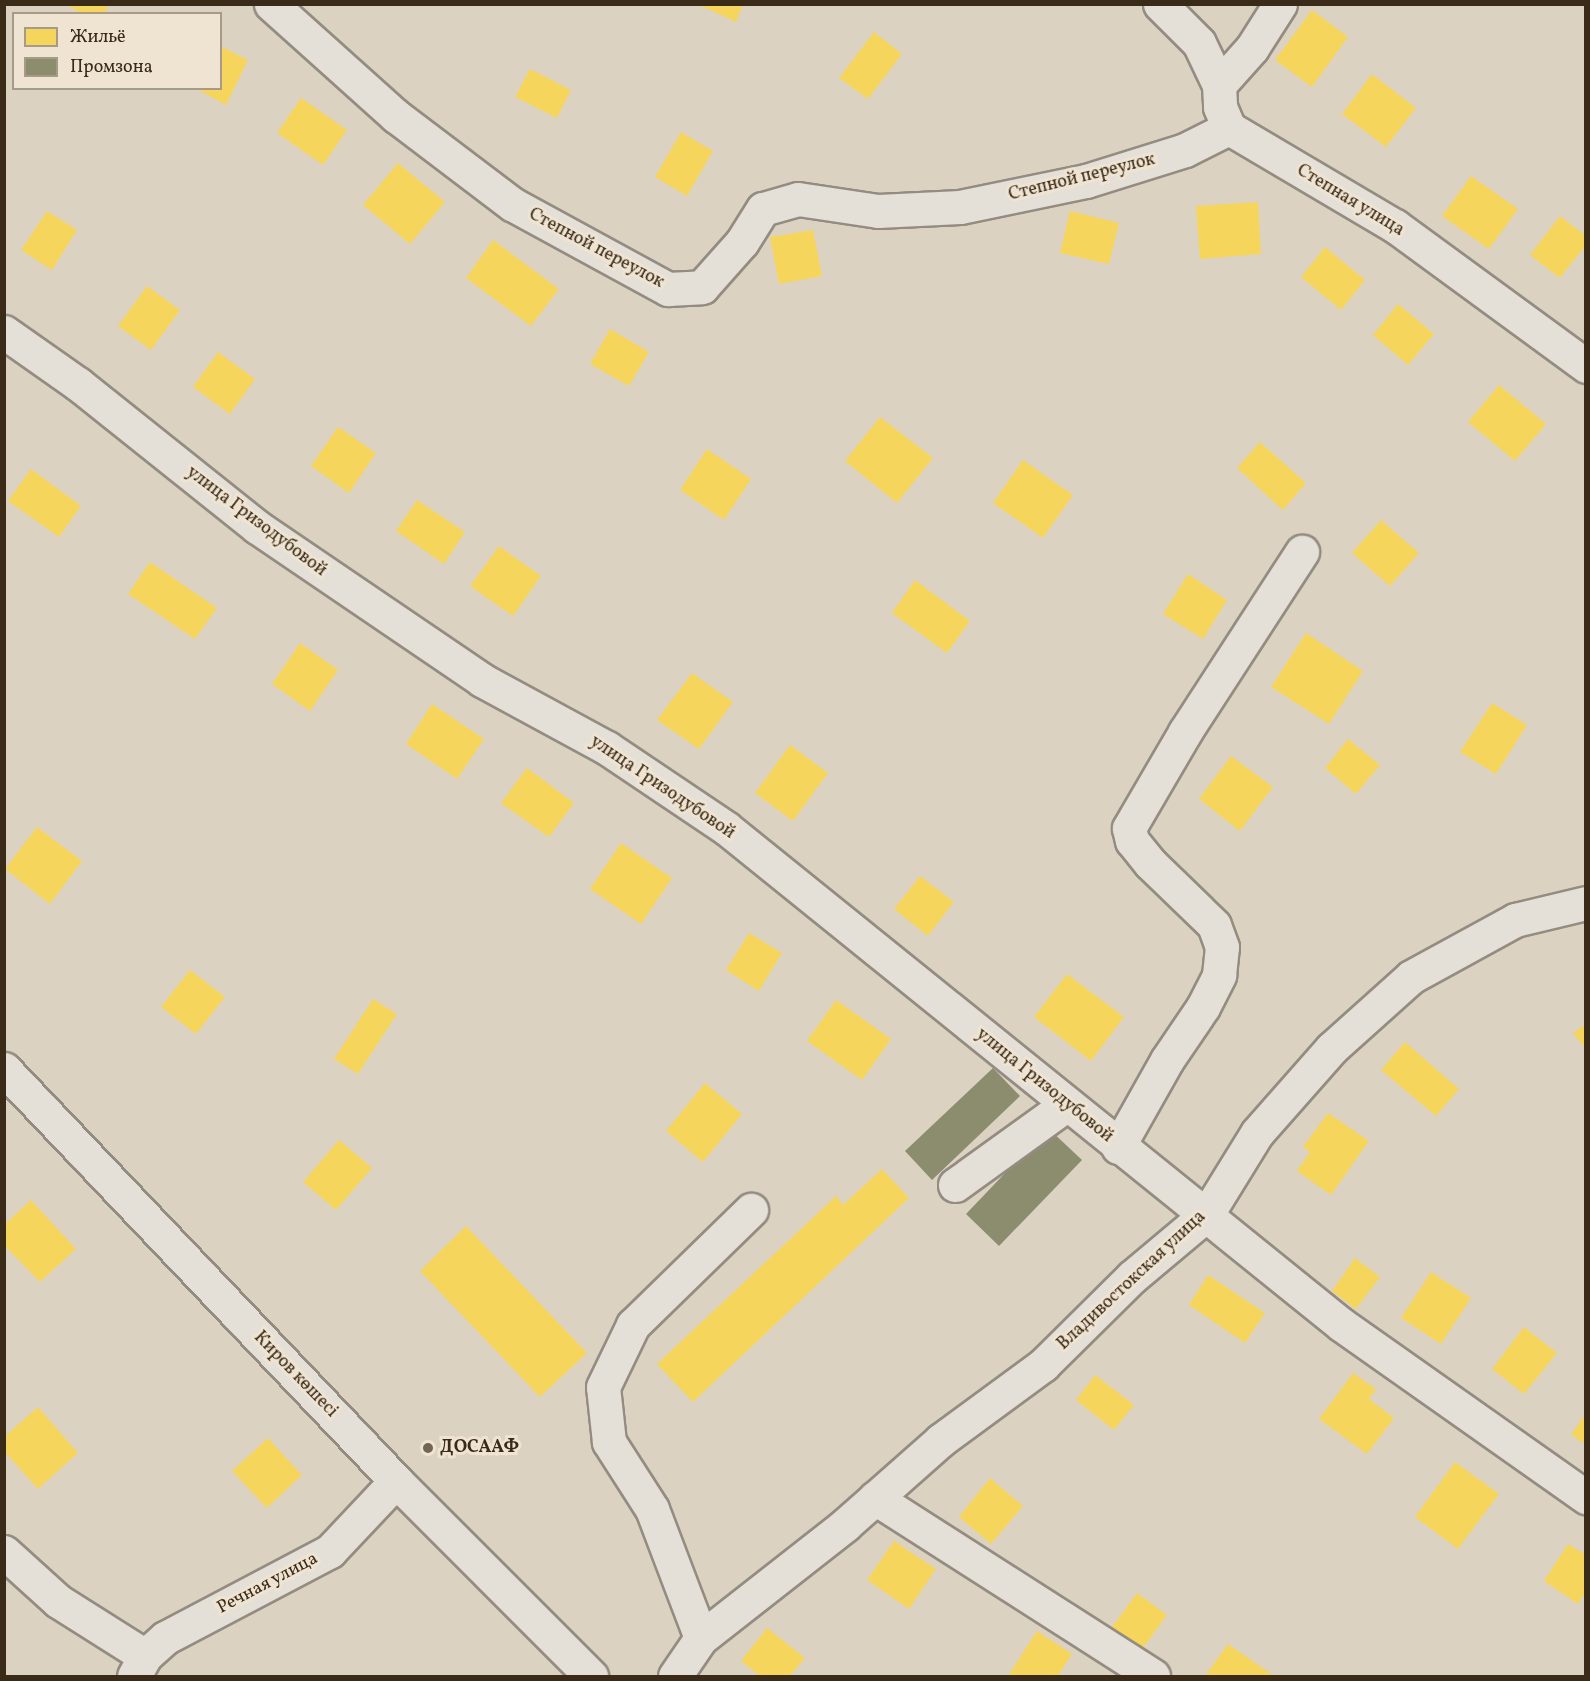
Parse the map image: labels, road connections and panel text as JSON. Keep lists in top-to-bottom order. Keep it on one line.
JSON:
{"streets":{"street":["Степной переулок","Степная улица","улица Гризодубовой","Владивостокская улица","Киров көшесі","Речная улица"]},"crossings":[["Степной переулок","Степная улица"],["улица Гризодубовой","Владивостокская улица"],["Киров көшесі","Речная улица"]],"places":["ДОСААФ"],"legend":["Жильё","Промзона"]}
